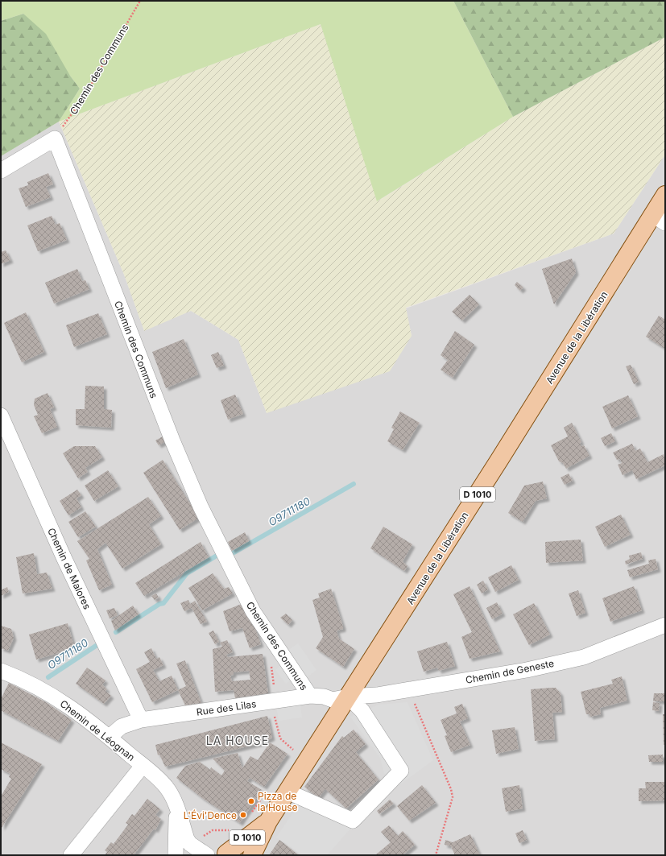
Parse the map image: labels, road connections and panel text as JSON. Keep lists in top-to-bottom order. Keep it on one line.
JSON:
{"streets":{"main road":["Avenue de la Libération","D 1010"],"street":["Chemin des Communs","Chemin de Malores","Chemin de Geneste","Rue des Lilas","Chemin de Léognan"]},"crossings":[["Chemin des Communs","Rue des Lilas"],["Avenue de la Libération","Chemin de Geneste"],["Avenue de la Libération","Rue des Lilas"],["Chemin de Malores","Rue des Lilas"],["Chemin de Geneste","Rue des Lilas"],["Rue des Lilas","Chemin de Léognan"]],"districts":["LA HOUSE"],"water":["O9711180"],"places":["Pizza de la House","L'Évi'Dence"]}
